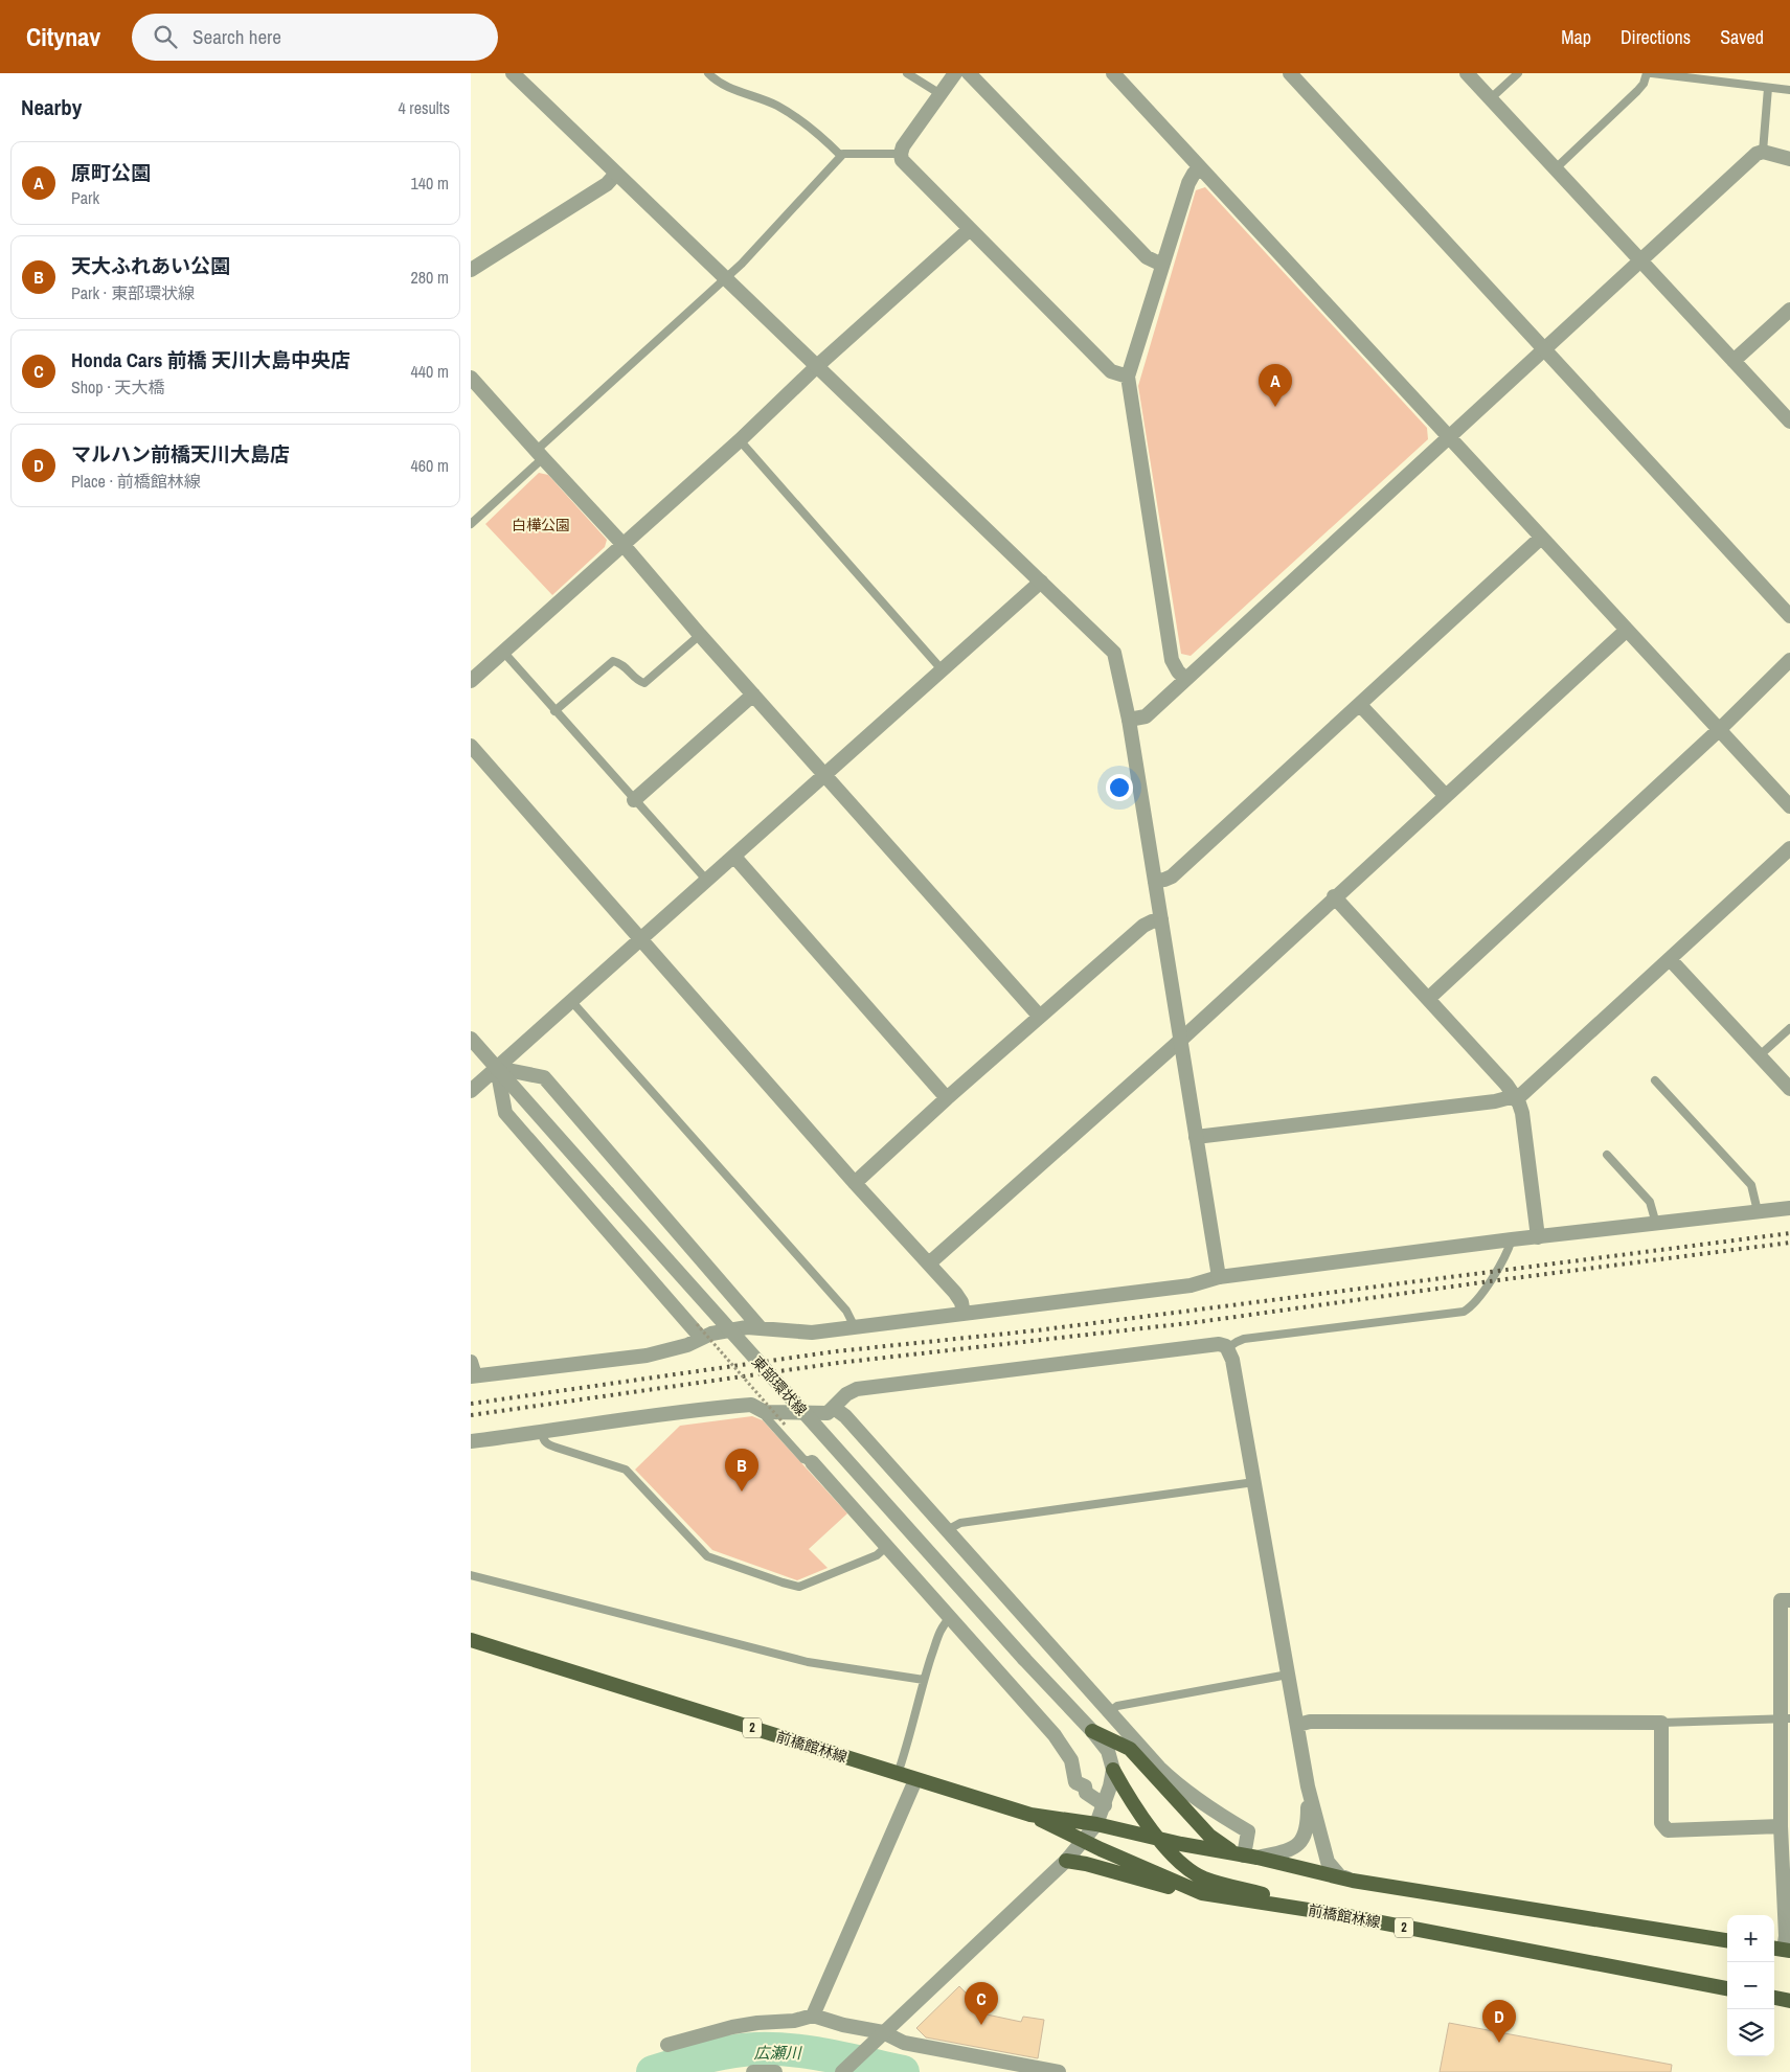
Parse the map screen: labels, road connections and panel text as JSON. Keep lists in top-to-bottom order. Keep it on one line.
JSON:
{"streets":{"main road":["2","前橋館林線"],"street":["東部環状線"]},"water":["広瀬川"],"parks":["白樺公園"],"page":{"header":"Citynav","search":"Search here","nav":["Map","Directions","Saved"],"heading":["Nearby","4 results"],"list":[{"mark":"A","name":"原町公園","note":"Park","value":"140 m"},{"mark":"B","name":"天大ふれあい公園","note":"Park · 東部環状線","value":"280 m"},{"mark":"C","name":"Honda Cars 前橋 天川大島中央店","note":"Shop · 天大橋","value":"440 m"},{"mark":"D","name":"マルハン前橋天川大島店","note":"Place · 前橋館林線","value":"460 m"}],"pins":["A","B","C","D"],"map_buttons":["+","−"]}}
